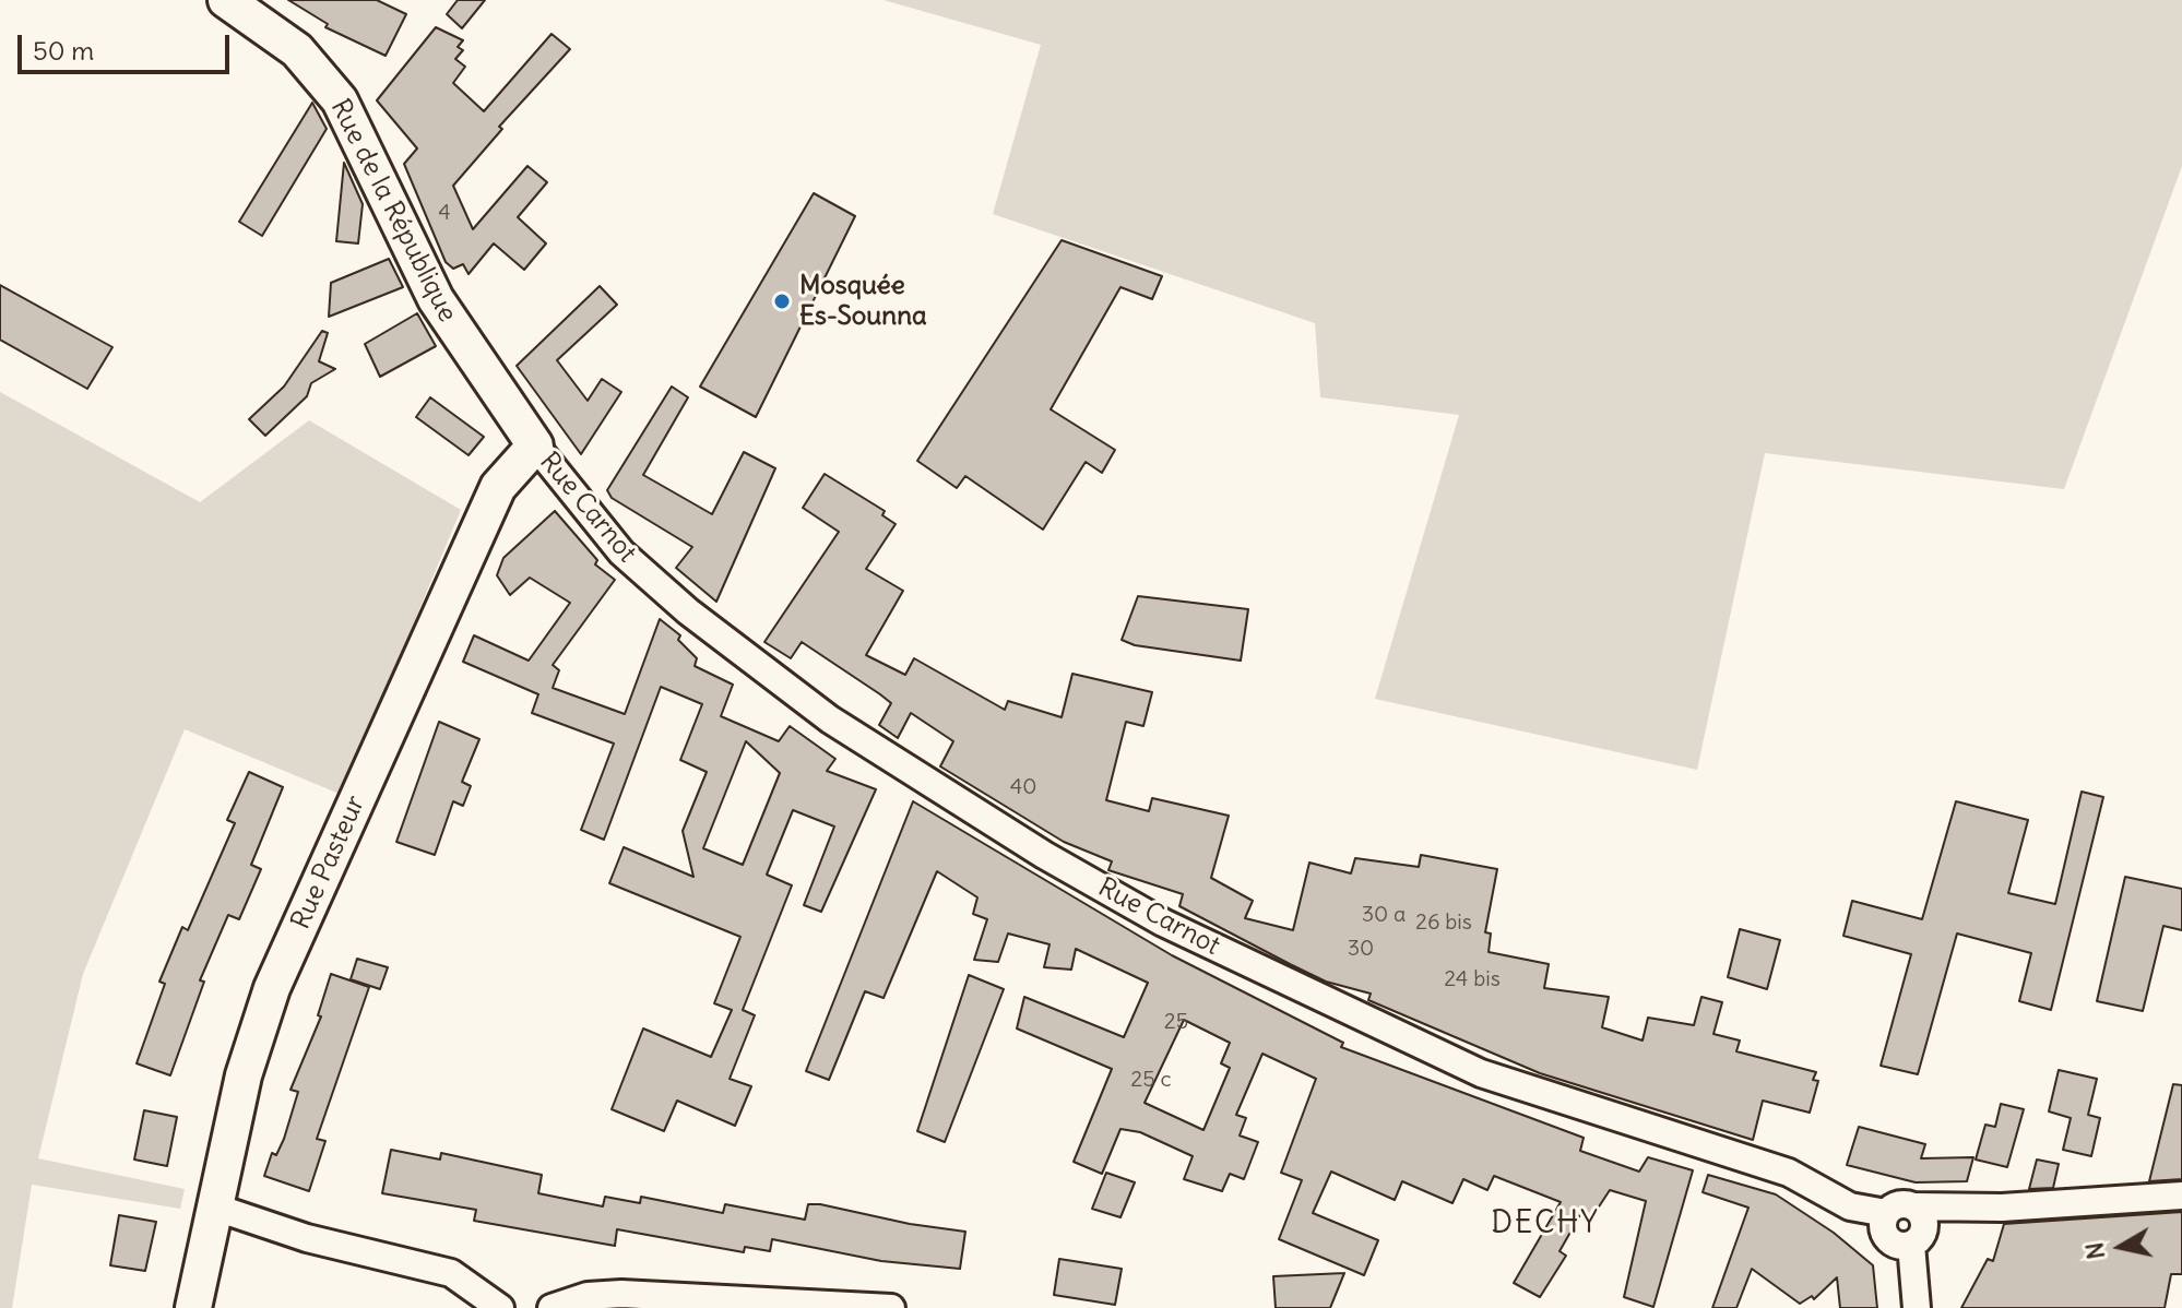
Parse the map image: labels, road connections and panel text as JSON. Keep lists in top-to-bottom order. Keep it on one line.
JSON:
{"streets":{"street":["Rue de la République","Rue Carnot","Rue Pasteur"]},"crossings":[["Rue de la République","Rue Carnot"],["Rue de la République","Rue Pasteur"],["Rue Carnot","Rue Pasteur"]],"districts":["DECHY"],"places":["Mosquée Es-Sounna"],"house_numbers":["4","40","30 a","26 bis","30","24 bis","25","25 c"],"scale_bar":"50 m","north":"left"}
